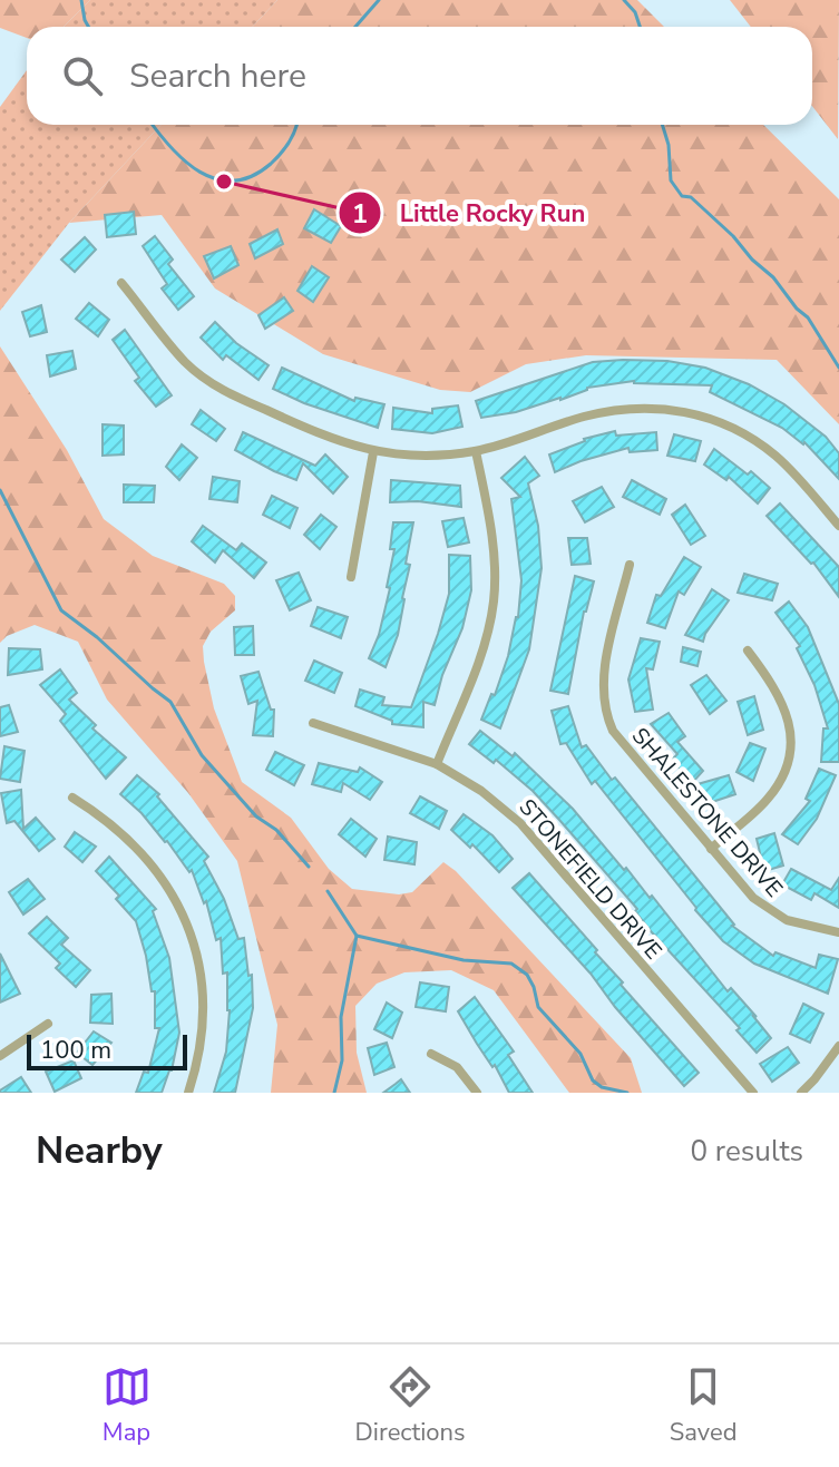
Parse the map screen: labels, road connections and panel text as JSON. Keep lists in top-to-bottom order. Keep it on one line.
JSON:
{"streets":{"street":["SHALESTONE DRIVE","STONEFIELD DRIVE"]},"places":["Little Rocky Run"],"scale_bar":"100 m","page":{"search":"Search here","scale":"100 m","heading":["Nearby","0 results"],"nav":["Map","Directions","Saved"]}}
